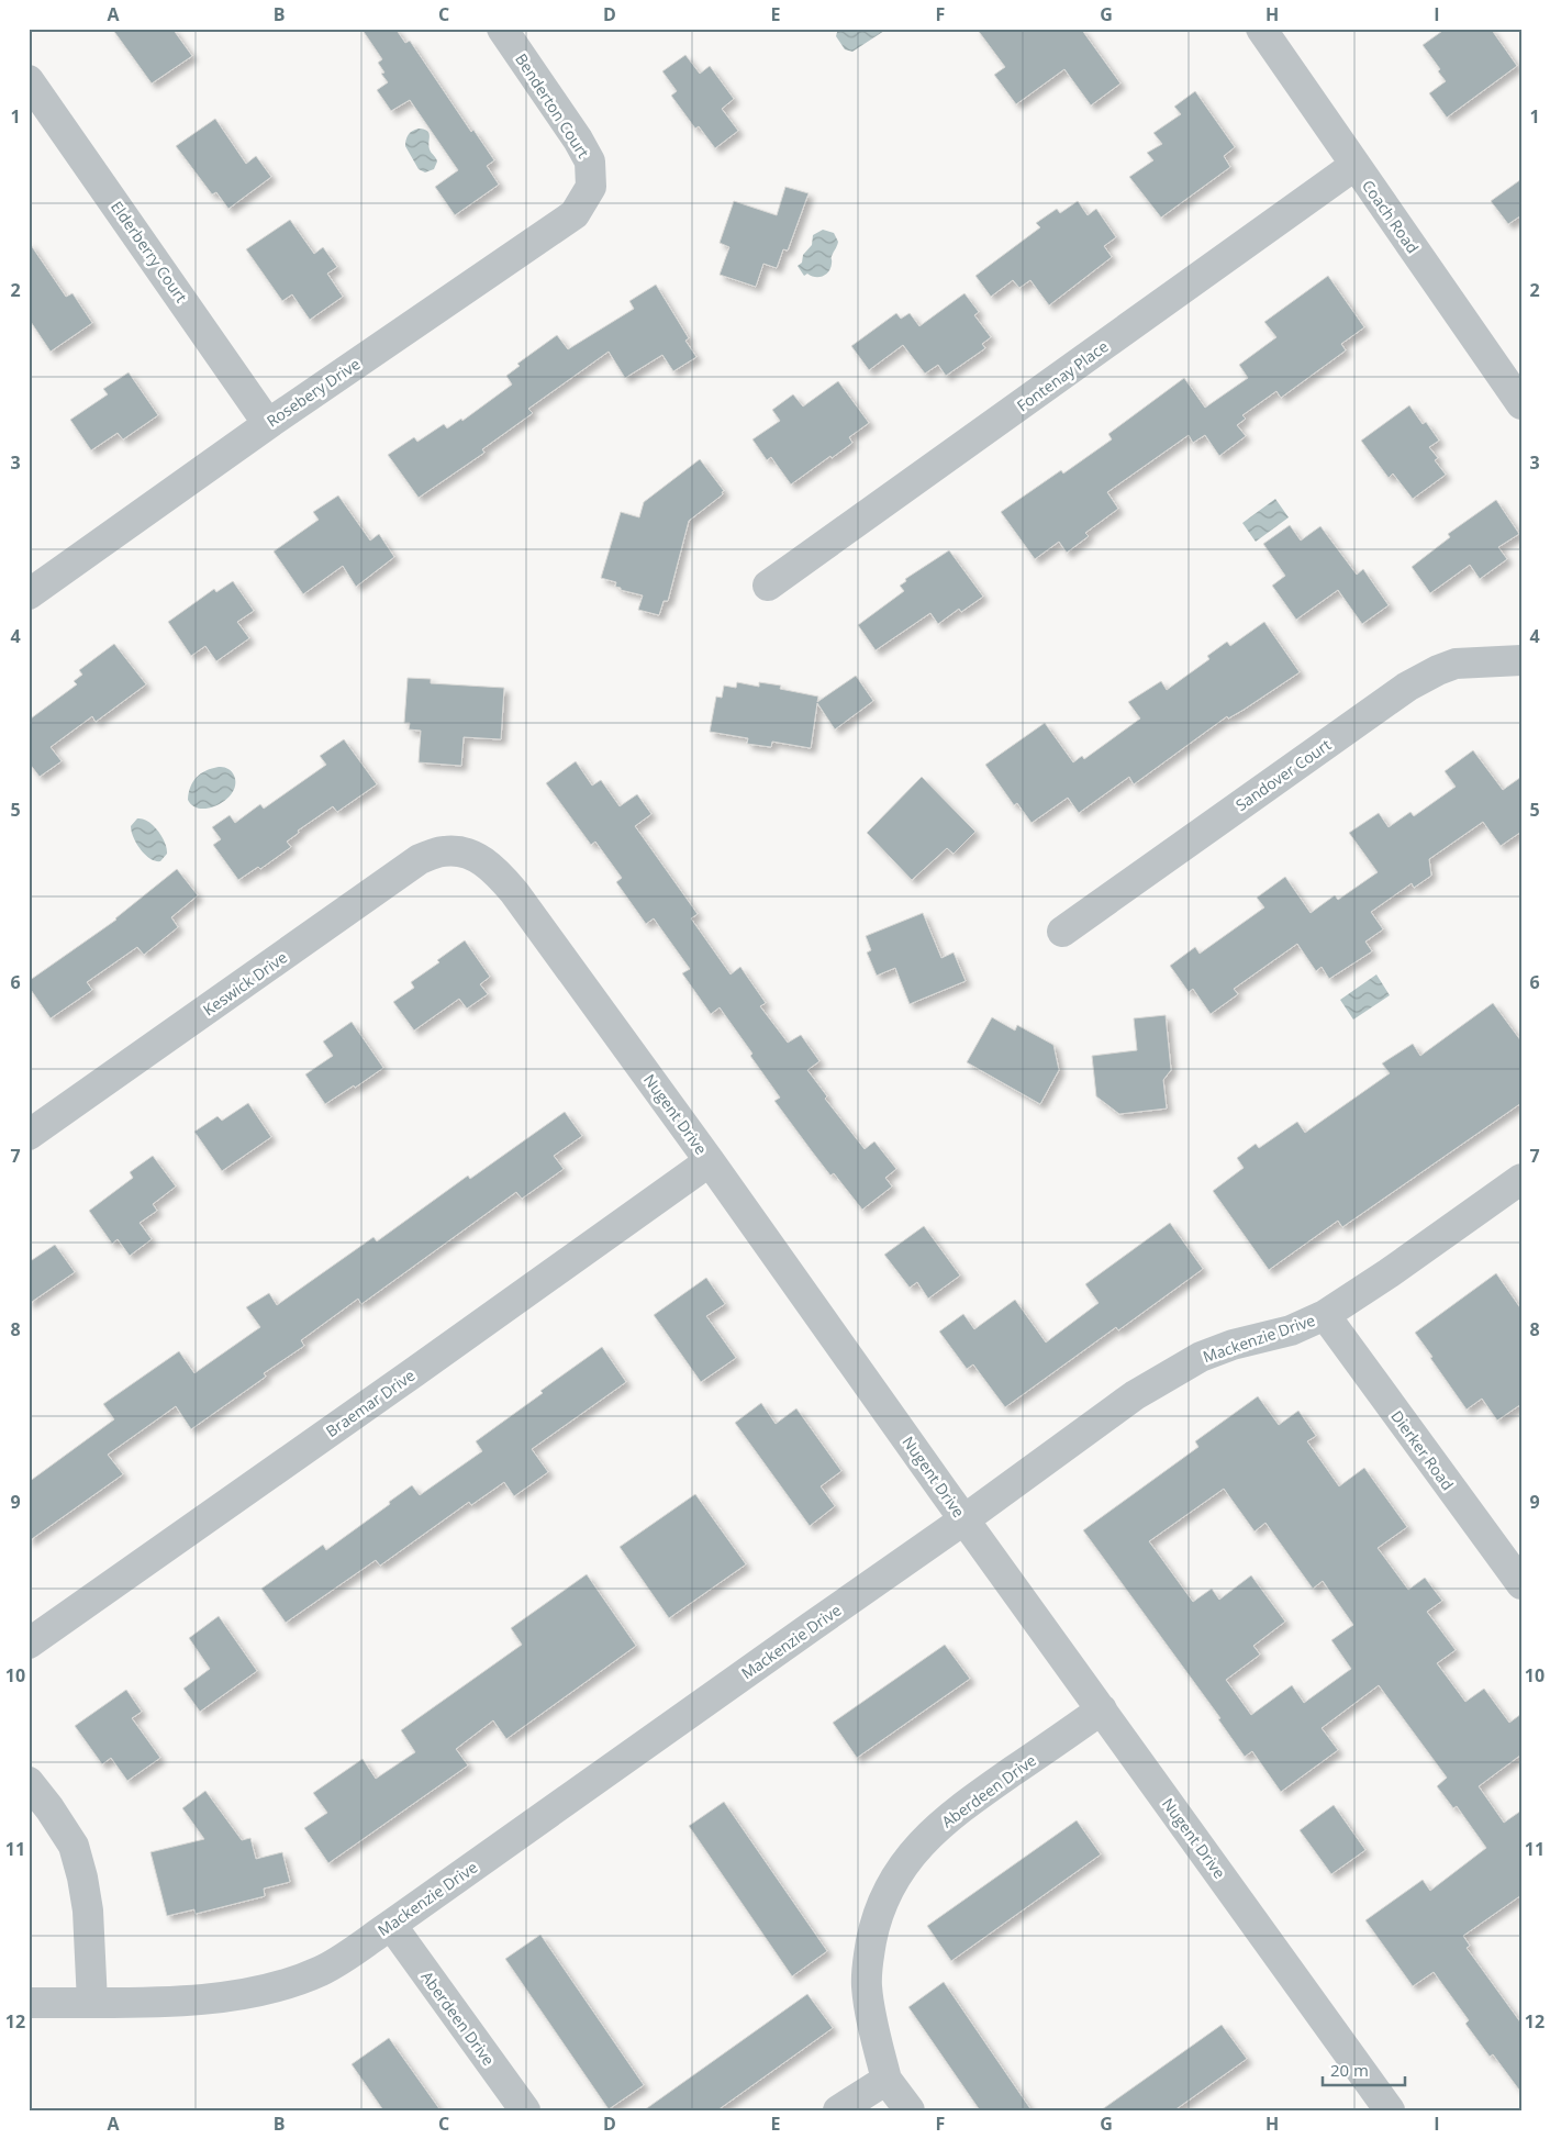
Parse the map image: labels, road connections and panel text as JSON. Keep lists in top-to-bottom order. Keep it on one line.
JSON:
{"streets":{"street":["Benderton Court","Coach Road","Elderberry Court","Fontenay Place","Rosebery Drive","Sandover Court","Keswick Drive","Nugent Drive","Mackenzie Drive","Braemar Drive","Dierker Road","Aberdeen Drive"]},"crossings":[["Benderton Court","Rosebery Drive"],["Coach Road","Fontenay Place"],["Elderberry Court","Rosebery Drive"],["Keswick Drive","Nugent Drive"],["Nugent Drive","Mackenzie Drive"],["Nugent Drive","Braemar Drive"],["Nugent Drive","Aberdeen Drive"],["Mackenzie Drive","Dierker Road"],["Mackenzie Drive","Aberdeen Drive"]],"scale_bar":"20 m","grid":{"columns":["A","B","C","D","E","F","G","H","I"],"rows":["1","2","3","4","5","6","7","8","9","10","11","12"]}}
